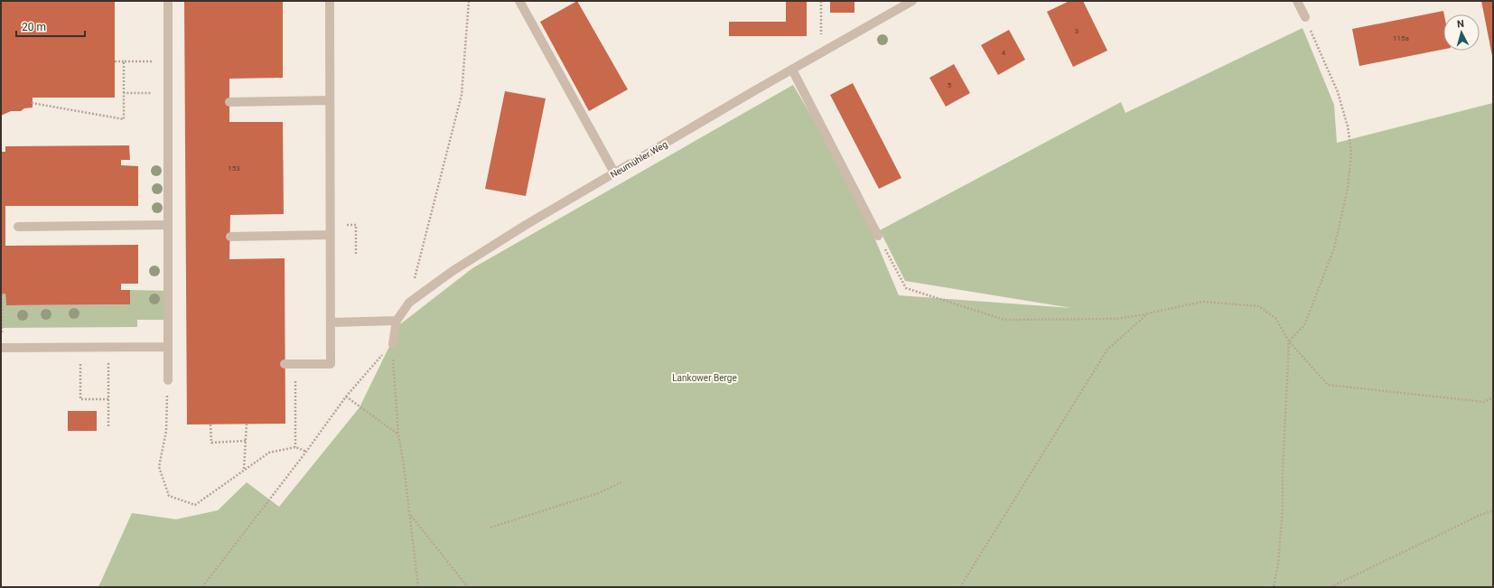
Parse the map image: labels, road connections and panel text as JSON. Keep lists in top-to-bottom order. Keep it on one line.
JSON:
{"streets":{"street":["Neumühler Weg"]},"parks":["Lankower Berge"],"house_numbers":["3","115a","4","5","153"],"scale_bar":"20 m","north":"top"}
